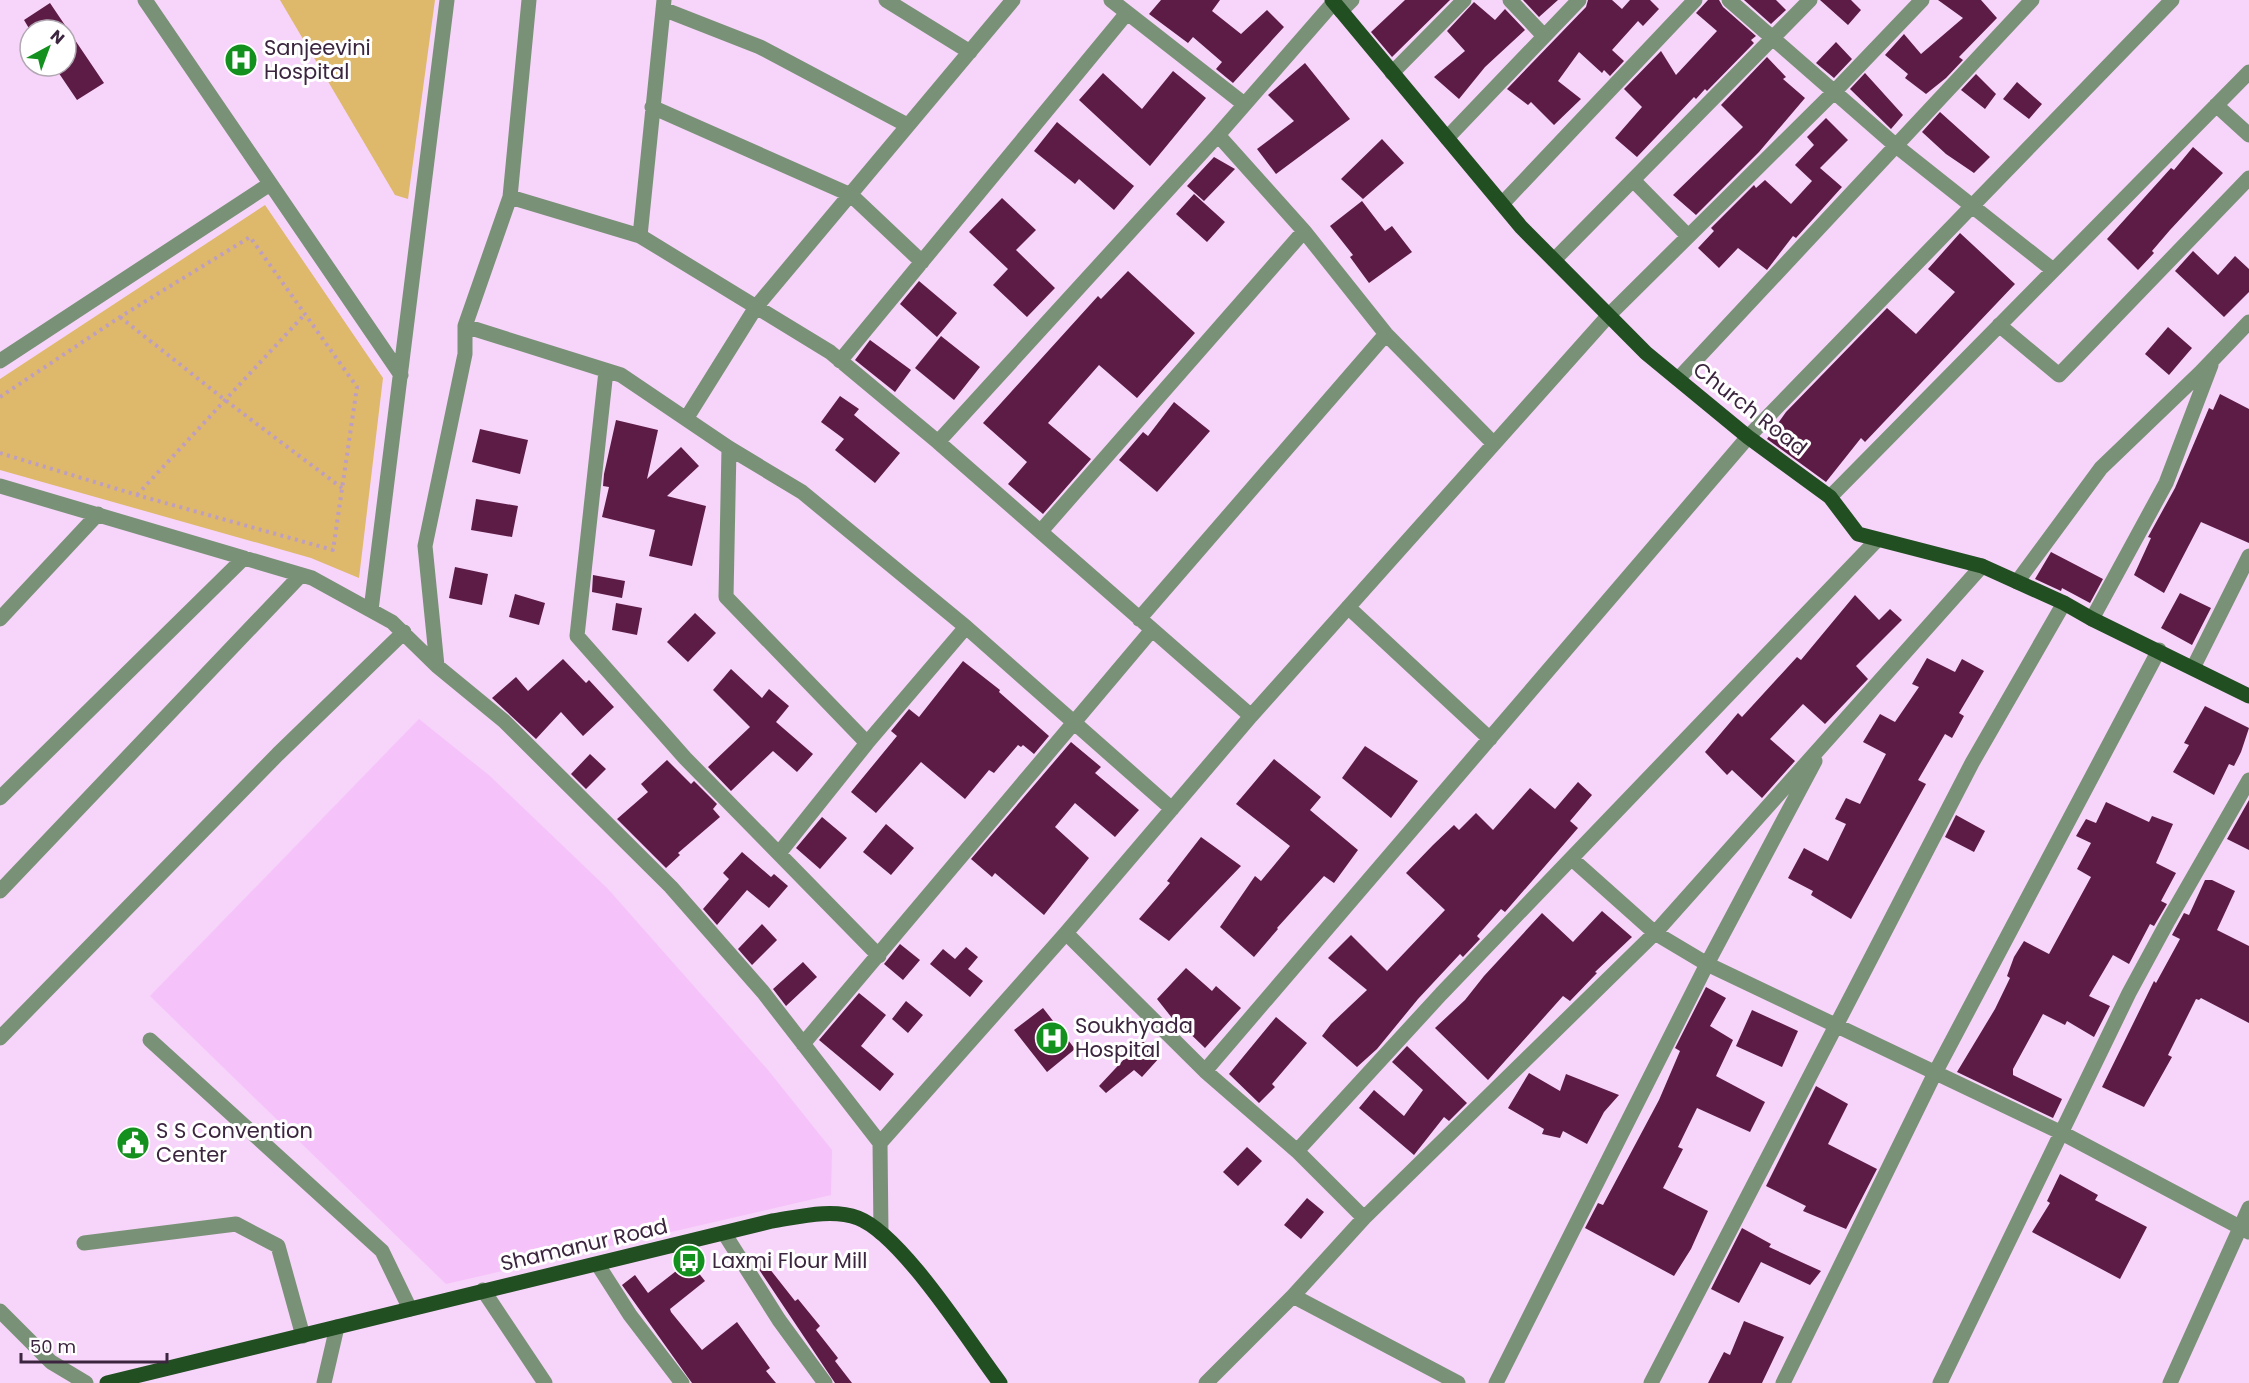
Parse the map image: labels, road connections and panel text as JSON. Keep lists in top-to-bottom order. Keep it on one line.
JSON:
{"streets":{"main road":["Church Road","Shamanur Road"]},"places":{"hospital":["Sanjeevini Hospital","Soukhyada Hospital"],"public building":["S S Convention Center"],"bus stop":["Laxmi Flour Mill"]},"scale_bar":"50 m","north":"top right"}
